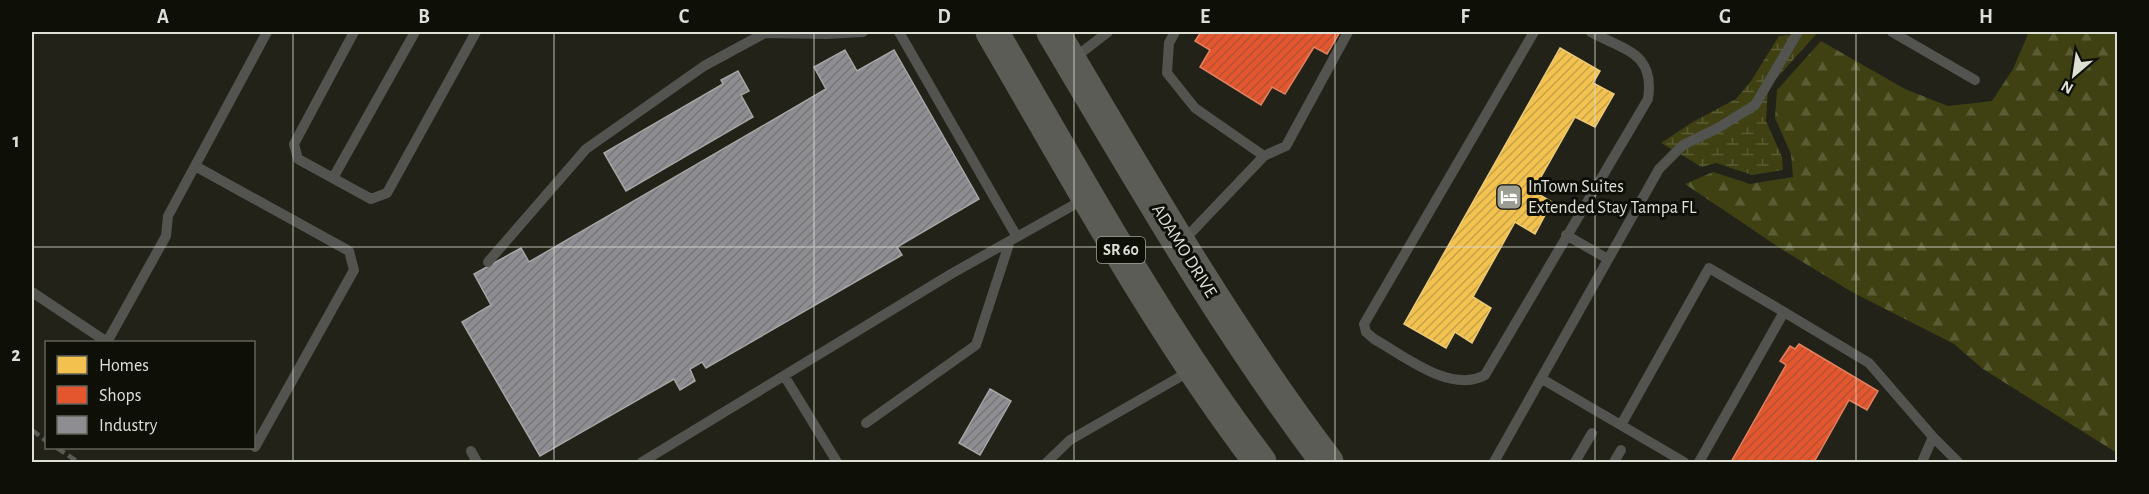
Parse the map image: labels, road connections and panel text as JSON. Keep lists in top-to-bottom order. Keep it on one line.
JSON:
{"streets":{"main road":["SR 60","ADAMO DRIVE"]},"places":{"hotel":["InTown Suites Extended Stay Tampa FL"]},"legend":["Homes","Shops","Industry"],"north":"bottom left","grid":{"columns":["A","B","C","D","E","F","G","H"],"rows":["1","2"]}}
